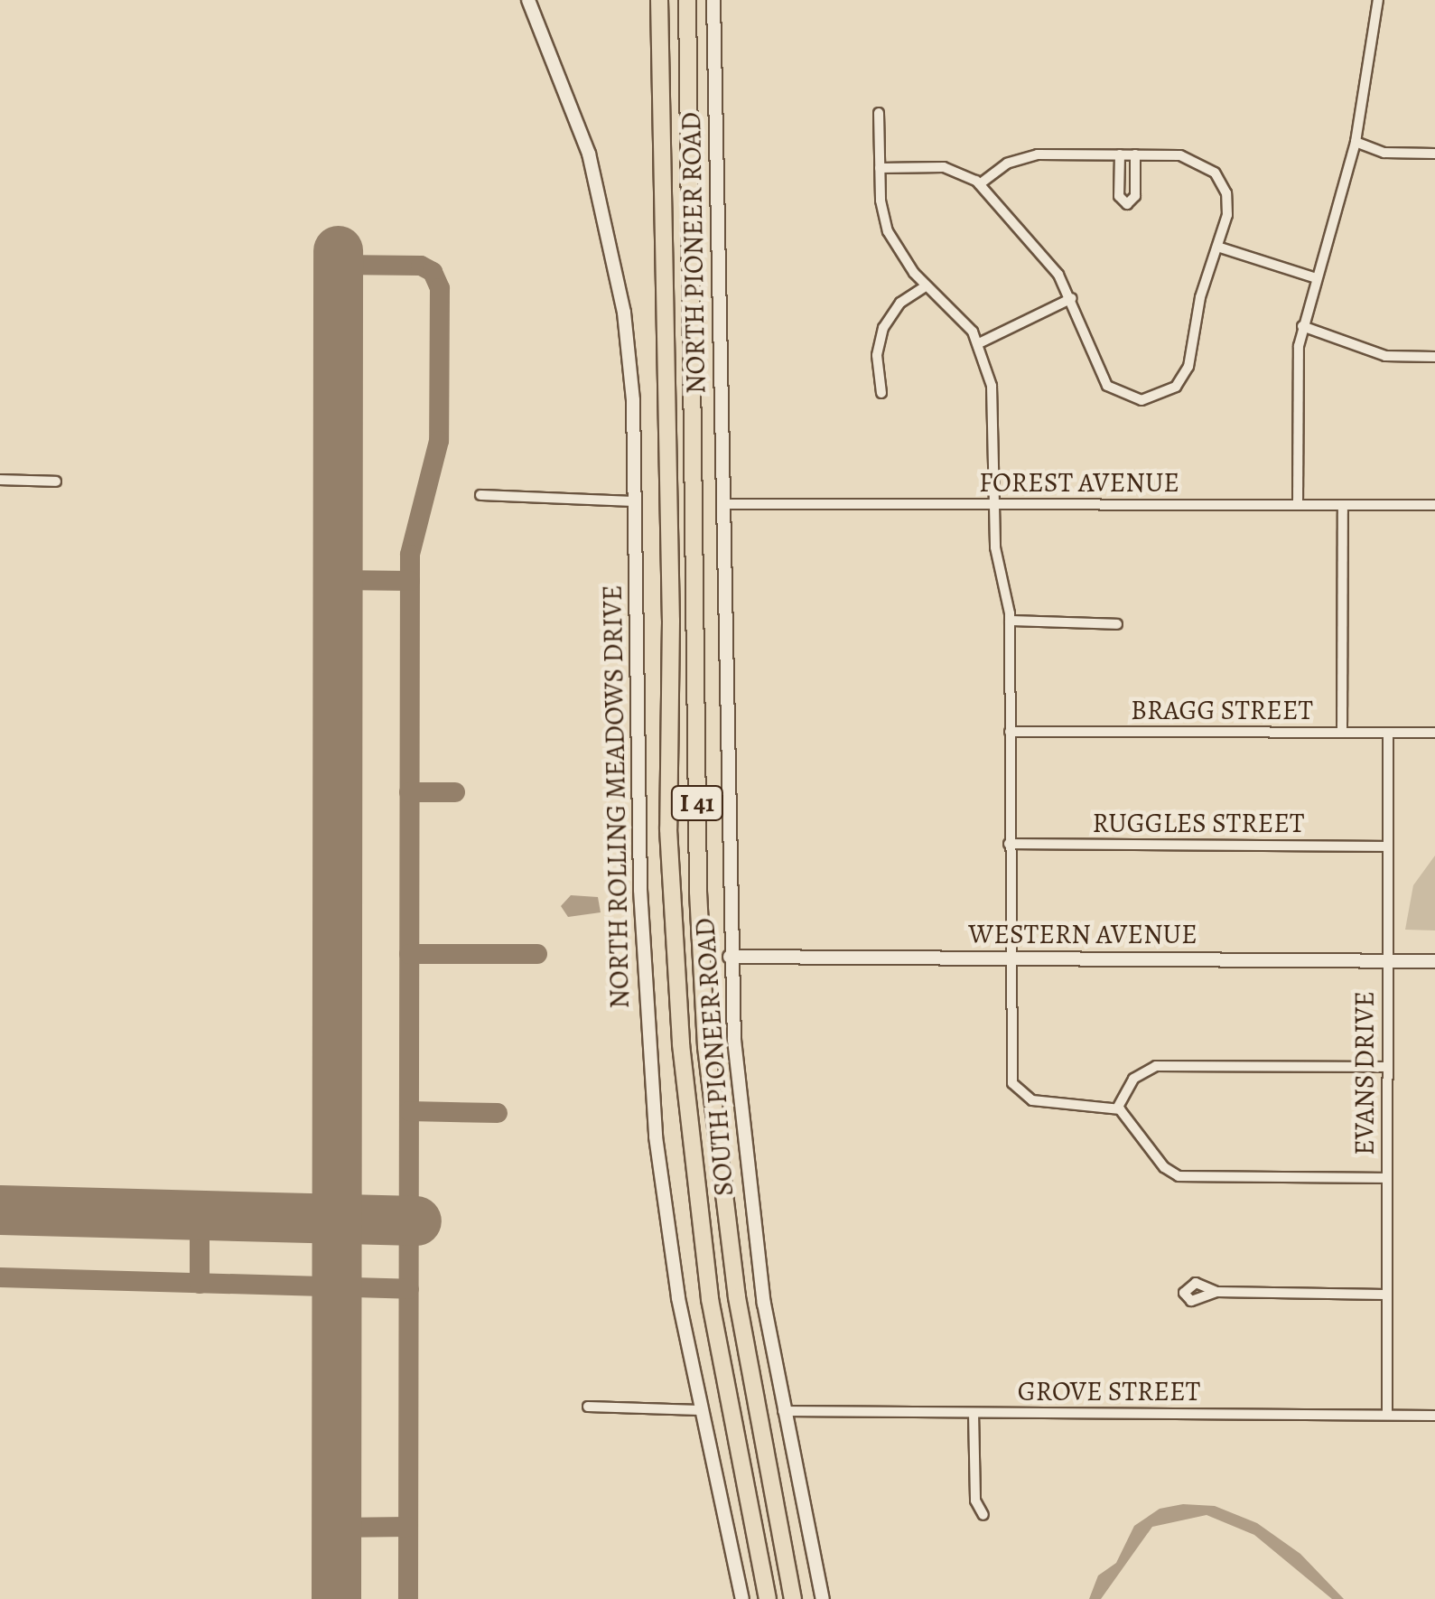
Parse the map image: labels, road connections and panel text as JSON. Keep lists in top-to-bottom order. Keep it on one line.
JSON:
{"streets":{"highway":["I 41"],"main road":["NORTH PIONEER ROAD","NORTH ROLLING MEADOWS DRIVE","WESTERN AVENUE","SOUTH PIONEER ROAD"],"street":["FOREST AVENUE","BRAGG STREET","RUGGLES STREET","EVANS DRIVE","GROVE STREET"]},"crossings":[["NORTH PIONEER ROAD","FOREST AVENUE"],["NORTH PIONEER ROAD","SOUTH PIONEER ROAD"],["FOREST AVENUE","SOUTH PIONEER ROAD"],["BRAGG STREET","EVANS DRIVE"],["RUGGLES STREET","EVANS DRIVE"],["WESTERN AVENUE","SOUTH PIONEER ROAD"],["WESTERN AVENUE","EVANS DRIVE"],["SOUTH PIONEER ROAD","GROVE STREET"],["EVANS DRIVE","GROVE STREET"]]}
